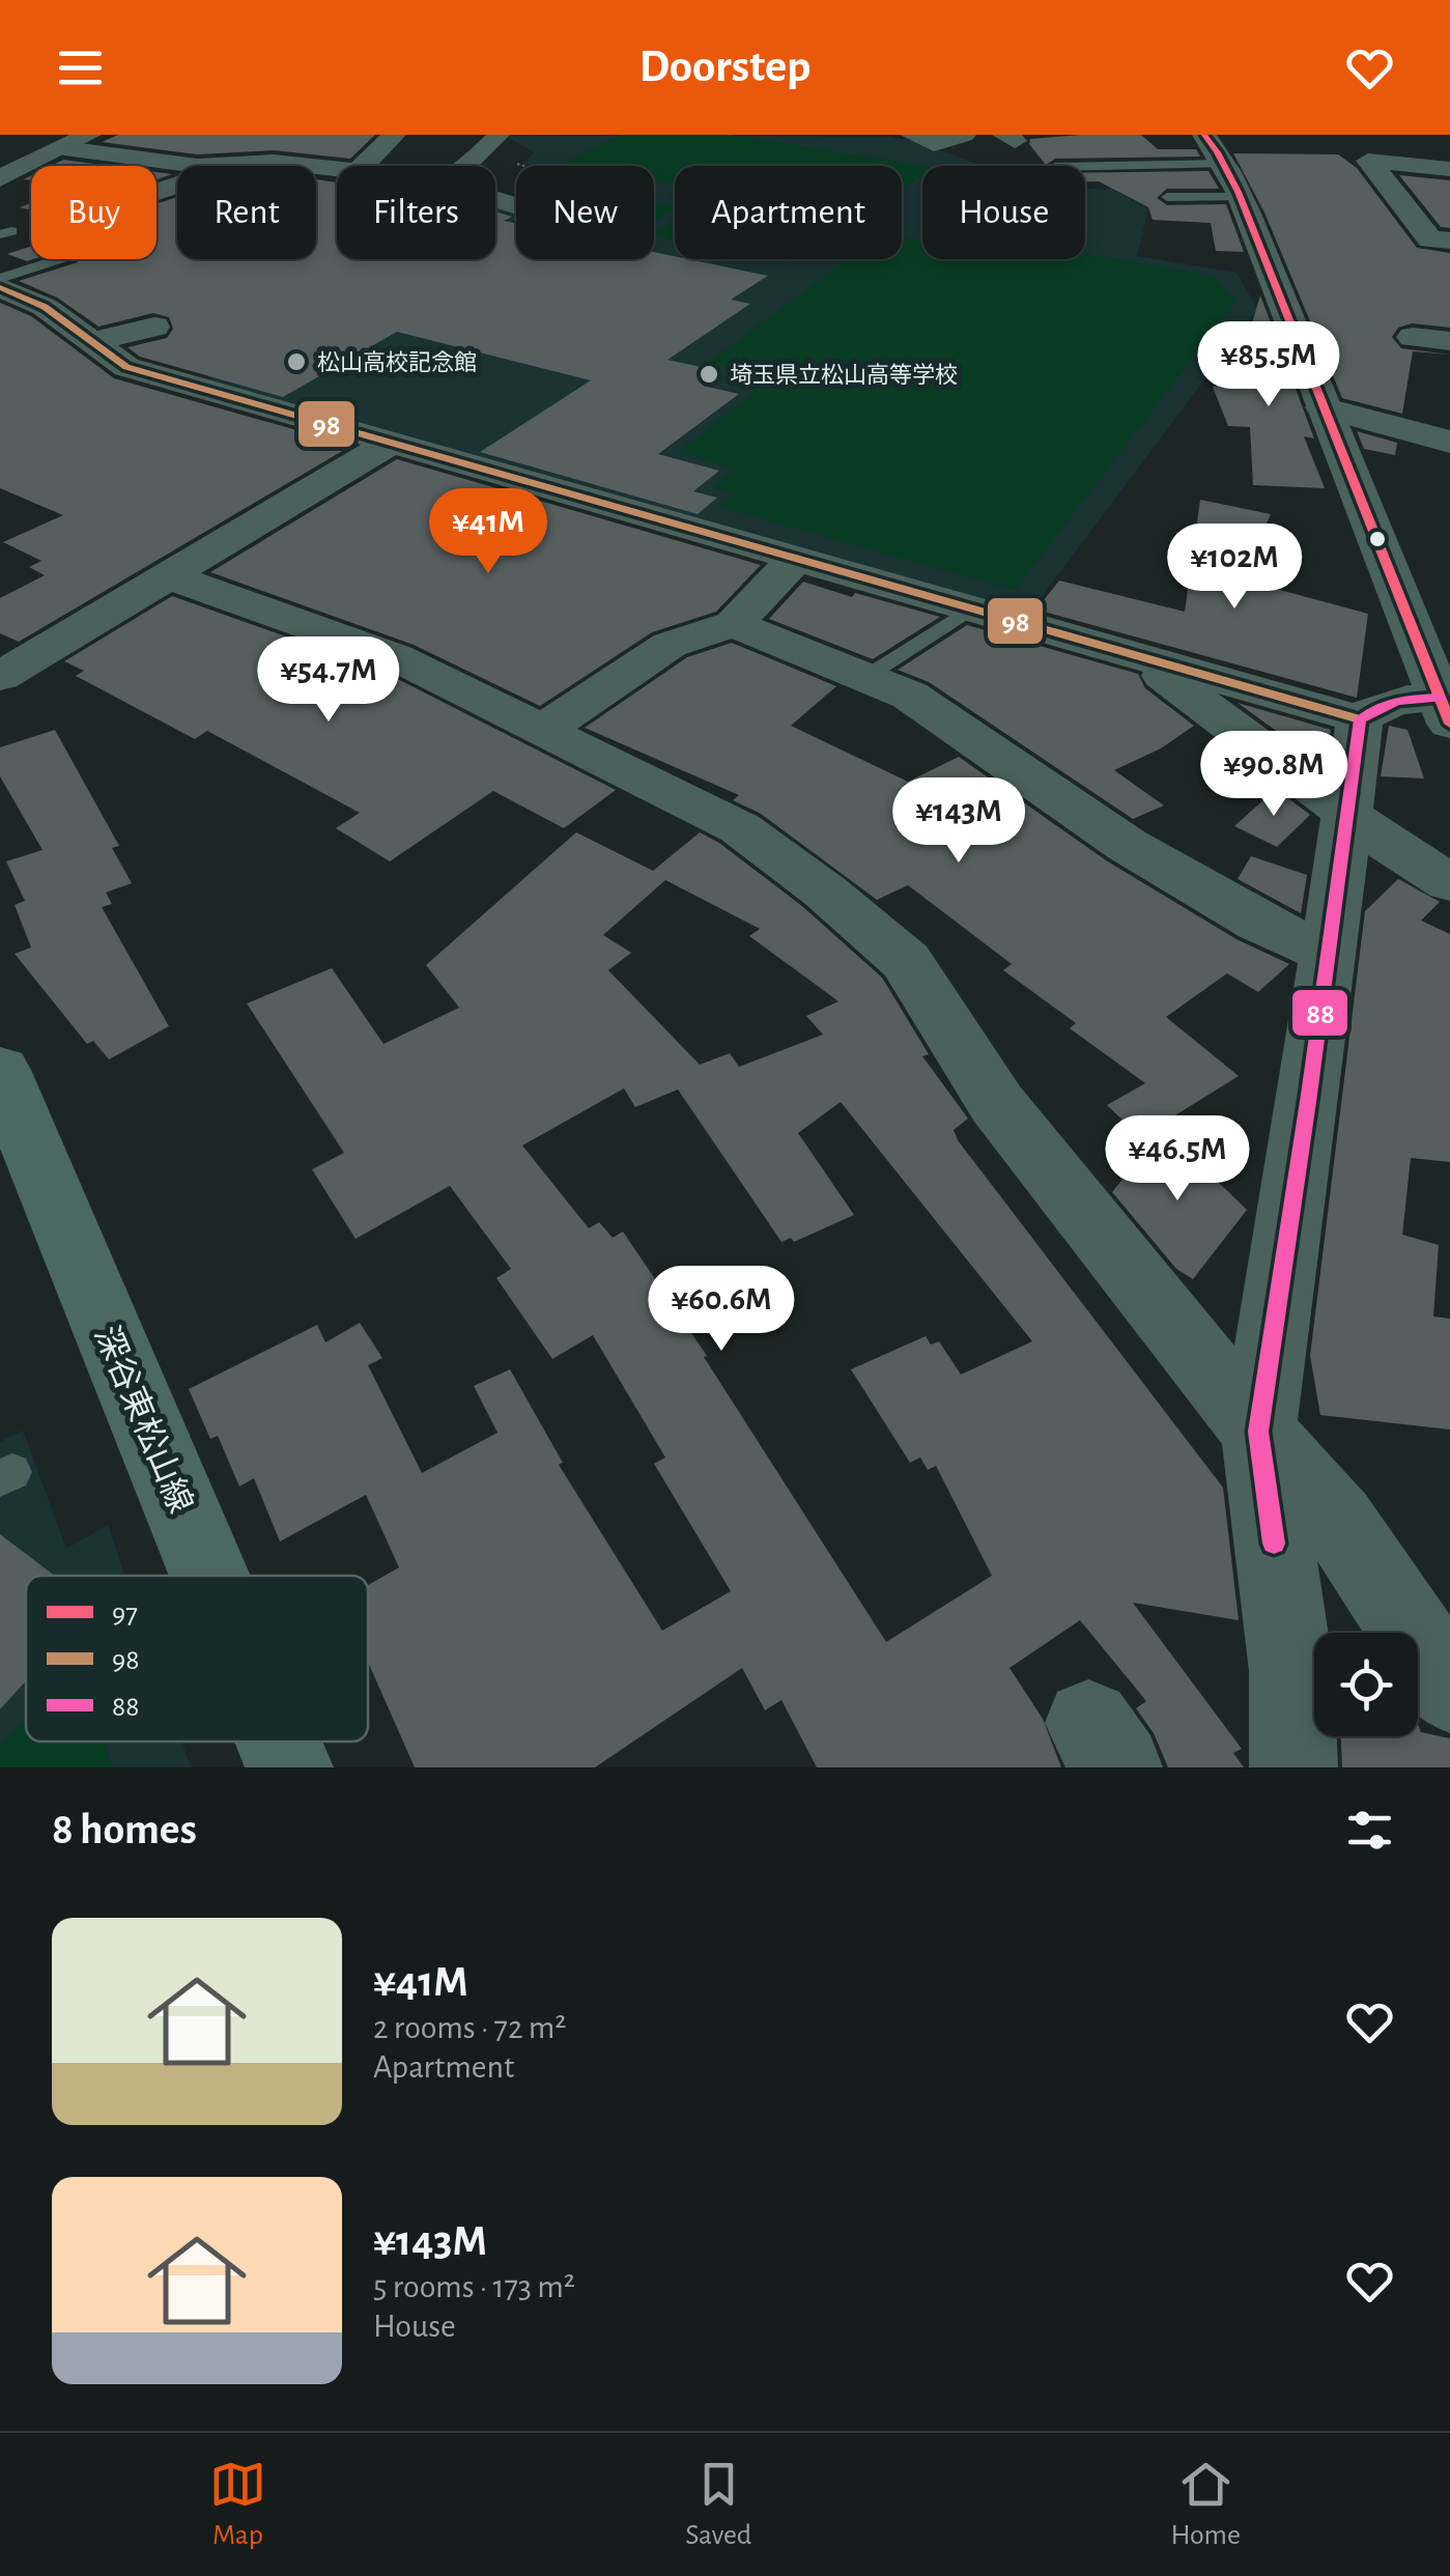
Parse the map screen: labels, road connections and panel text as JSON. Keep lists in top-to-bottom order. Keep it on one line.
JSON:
{"streets":{"main road":["深谷東松山線"]},"places":["松山高校記念館","埼玉県立松山高等学校"],"lines":["transit line 97","transit line 98","transit line 88"],"legend":["97","98","88"],"page":{"header":"Doorstep","chip":["Buy","Rent","Filters","New","Apartment","House"],"price":["¥85.5M","¥41M","¥102M","¥54.7M","¥90.8M","¥143M","¥46.5M","¥60.6M"],"heading":"8 homes","list":[{"name":"¥41M","note":"2 rooms · 72 m² · Apartment"},{"name":"¥143M","note":"5 rooms · 173 m² · House"}],"tabs":["Map","Saved","Home"]}}
